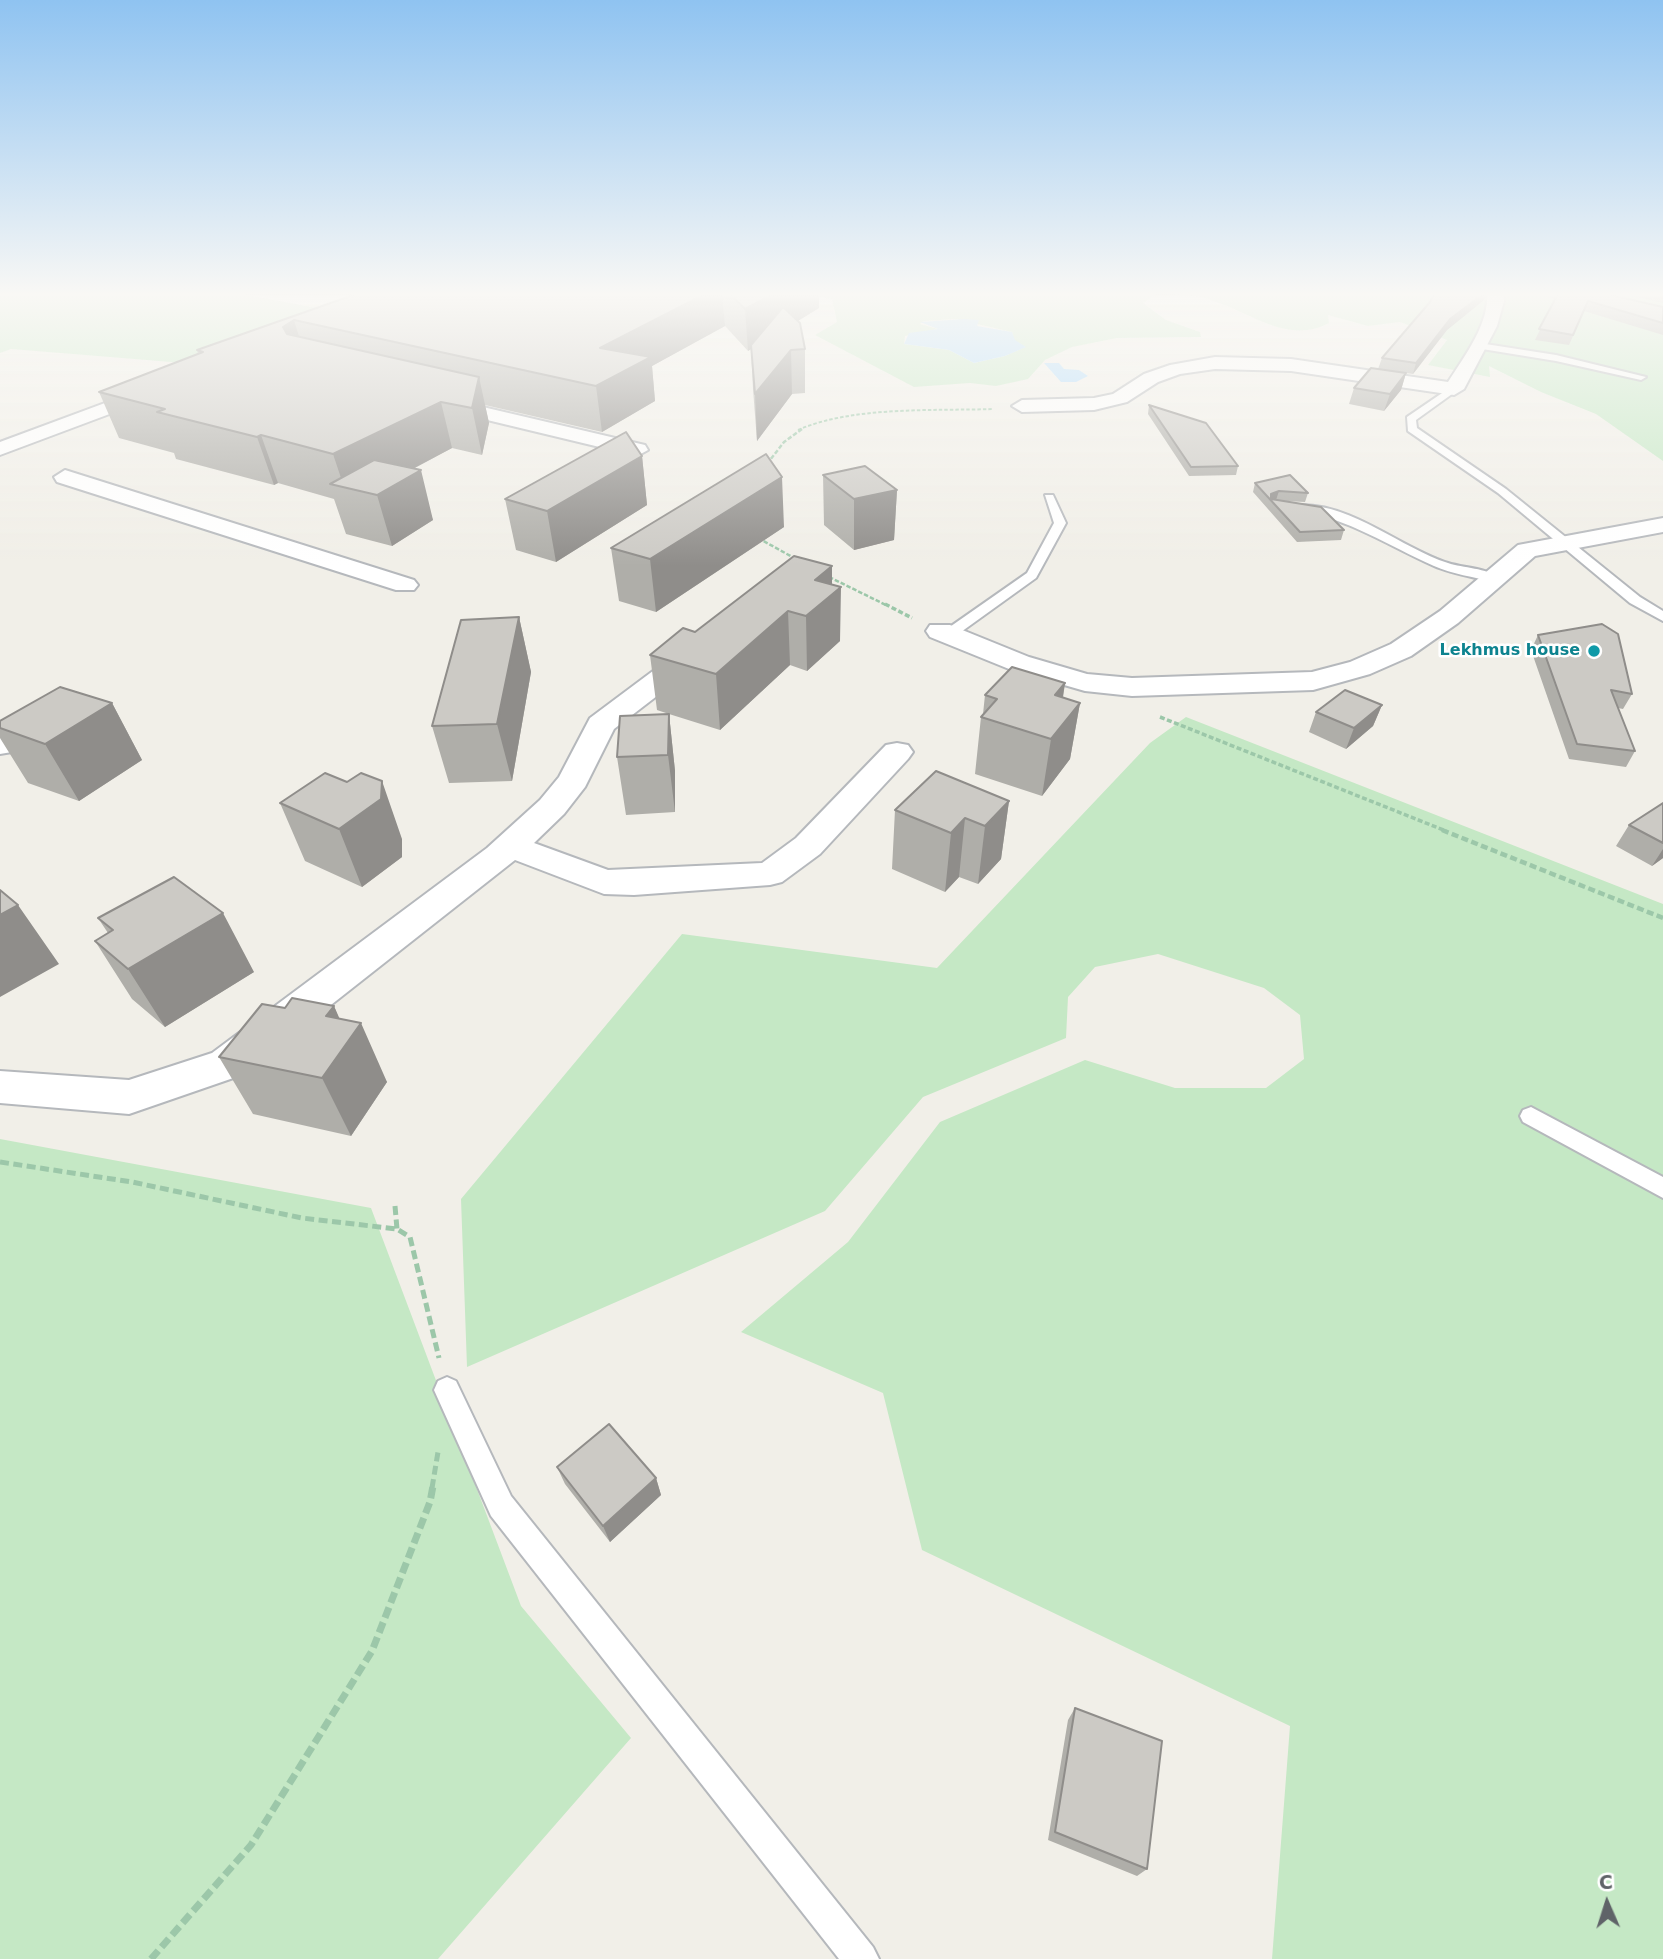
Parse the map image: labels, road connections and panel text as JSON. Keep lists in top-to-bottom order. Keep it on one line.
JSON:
{"places":["Lekhmus house"],"north":"top"}
